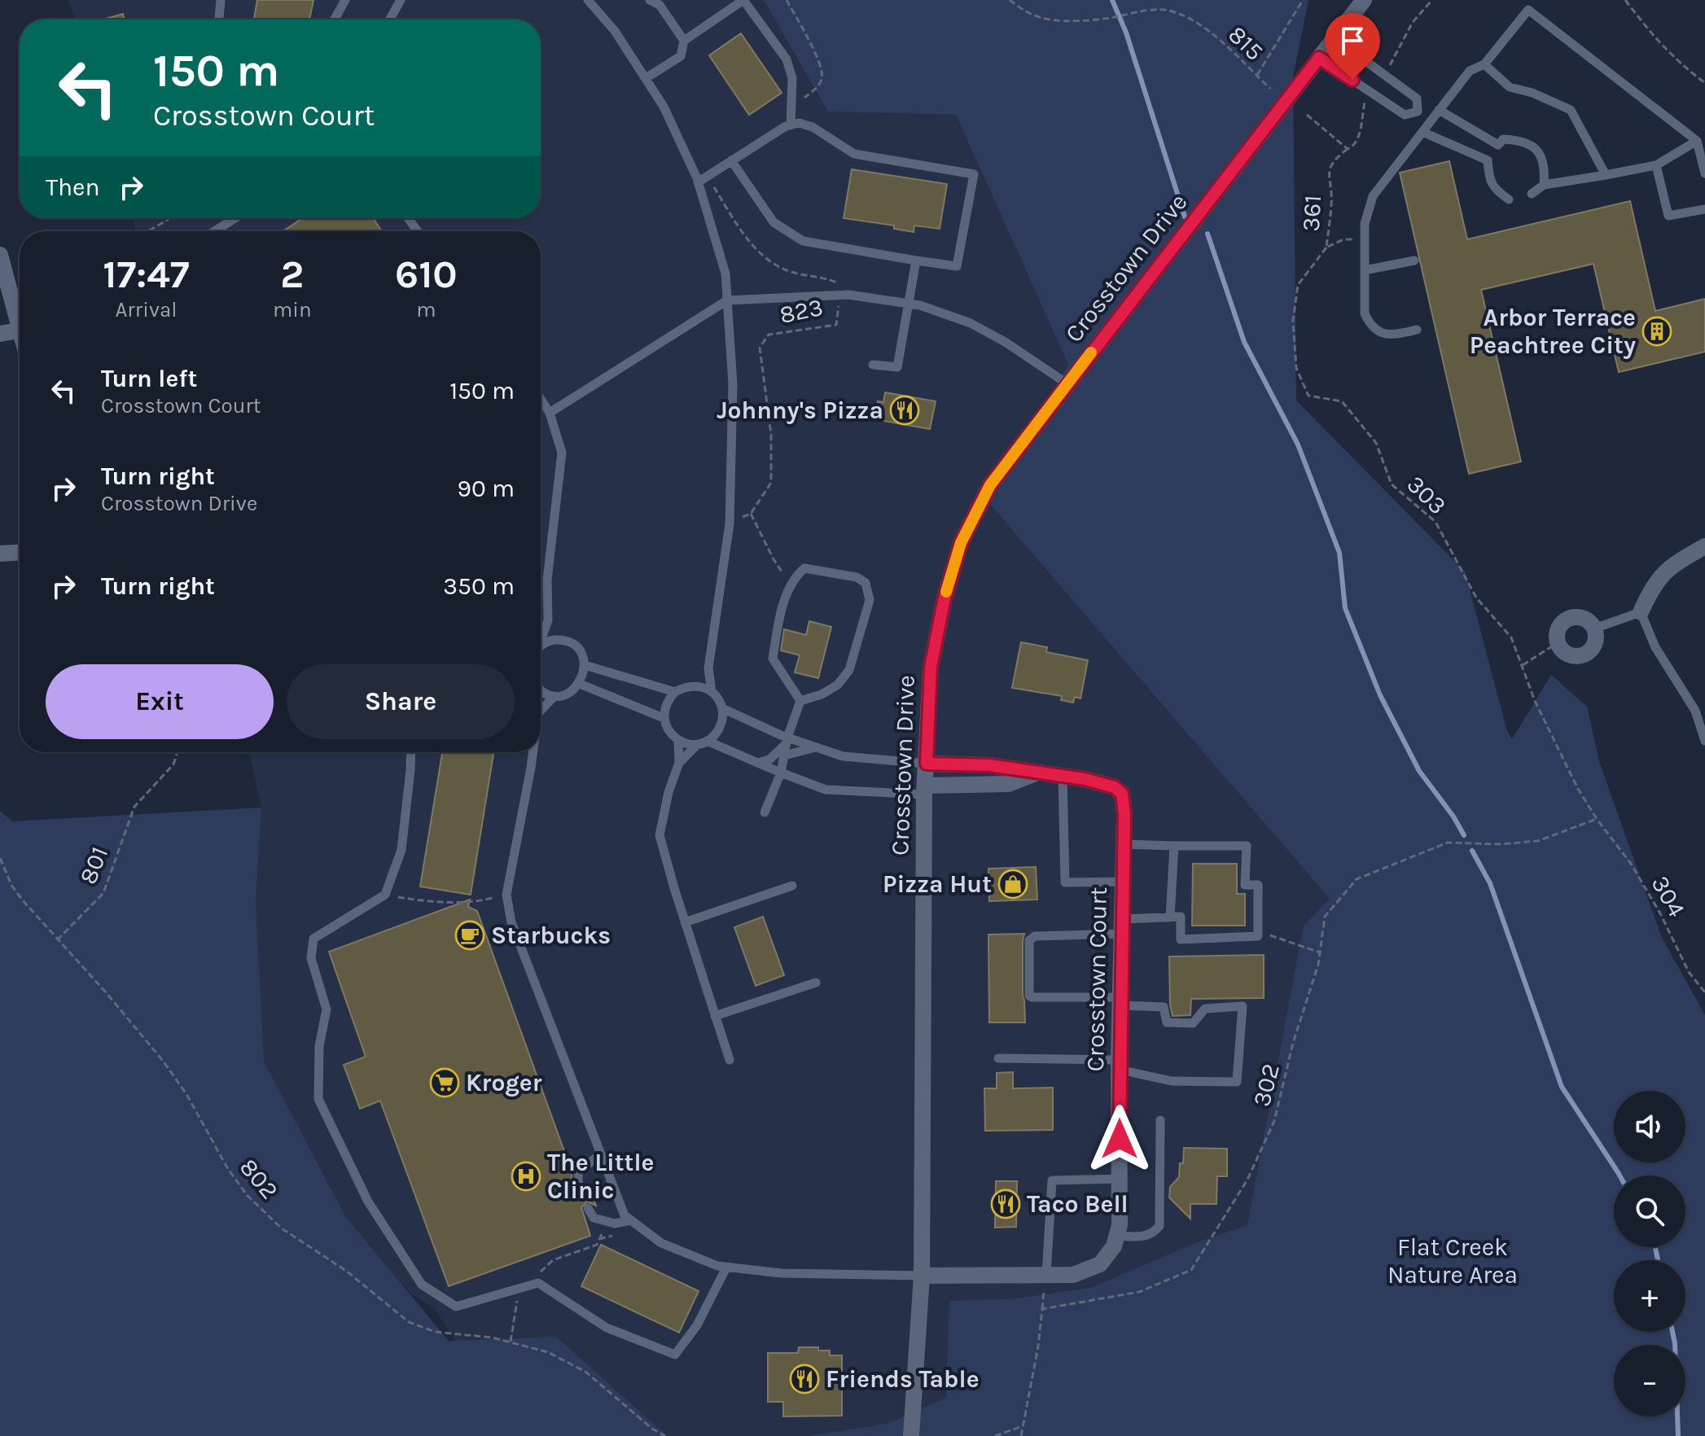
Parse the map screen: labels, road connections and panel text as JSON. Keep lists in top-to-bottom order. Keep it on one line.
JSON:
{"streets":{"street":["Crosstown Drive","Crosstown Court"],"path":["815","361","823","303","801","304","302","802"]},"crossings":[["361","303"],["Crosstown Drive","Crosstown Court"],["303","304"],["303","302"],["801","802"],["304","302"]],"parks":["Flat Creek Nature Area"],"places":{"building":["Arbor Terrace Peachtree City"],"restaurant":["Johnny's Pizza","Taco Bell","Friends Table"],"shop":["Pizza Hut"],"cafe":["Starbucks"],"supermarket":["Kroger"],"hospital":["The Little Clinic"]},"page":{"turn":["150 m","Crosstown Court"],"then":"Then","eta":["17:47","Arrival","2","min","610","m"],"list":[{"name":"Turn left","note":"Crosstown Court","value":"150 m"},{"name":"Turn right","note":"Crosstown Drive","value":"90 m"},{"name":"Turn right","value":"350 m"}],"buttons":["Exit","Share"],"map_buttons":["+","−"]}}
